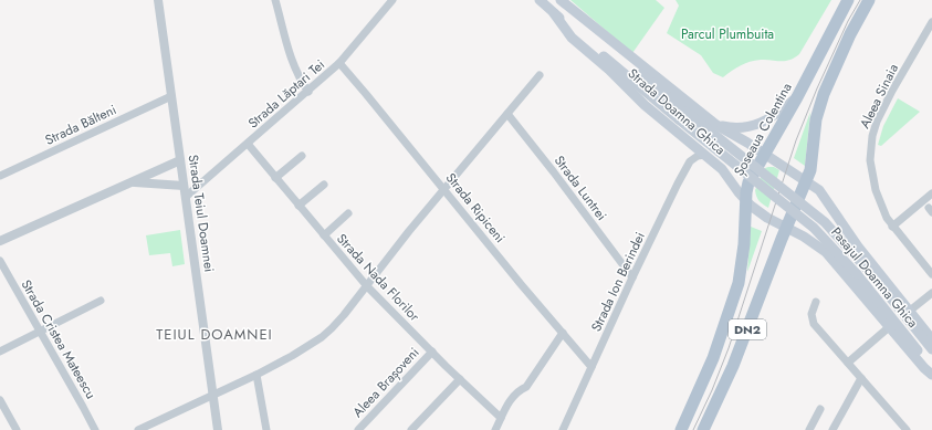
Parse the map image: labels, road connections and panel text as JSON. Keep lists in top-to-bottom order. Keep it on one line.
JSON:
{"streets":{"main road":["Strada Doamna Ghica","Șoseaua Colentina","Pasajul Doamna Ghica","DN2"],"street":["Strada Lăptari Tei","Aleea Sinaia","Strada Bălteni","Strada Luntrei","Strada Ripiceni","Strada Teiul Doamnei","Strada Nada Florilor","Strada Ion Berindei","Strada Cristea Mateescu","Aleea Brașoveni"]},"crossings":[["Strada Lăptari Tei","Strada Ripiceni"],["Strada Lăptari Tei","Strada Teiul Doamnei"],["Strada Lăptari Tei","Strada Nada Florilor"],["Strada Doamna Ghica","Șoseaua Colentina"],["Strada Doamna Ghica","Pasajul Doamna Ghica"],["Strada Doamna Ghica","Strada Ion Berindei"],["Strada Doamna Ghica","DN2"],["Strada Bălteni","Strada Teiul Doamnei"],["Strada Luntrei","Strada Ion Berindei"],["Strada Ripiceni","Strada Ion Berindei"],["Strada Nada Florilor","Aleea Brașoveni"]],"districts":["TEIUL DOAMNEI"],"parks":["Parcul Plumbuita"]}
